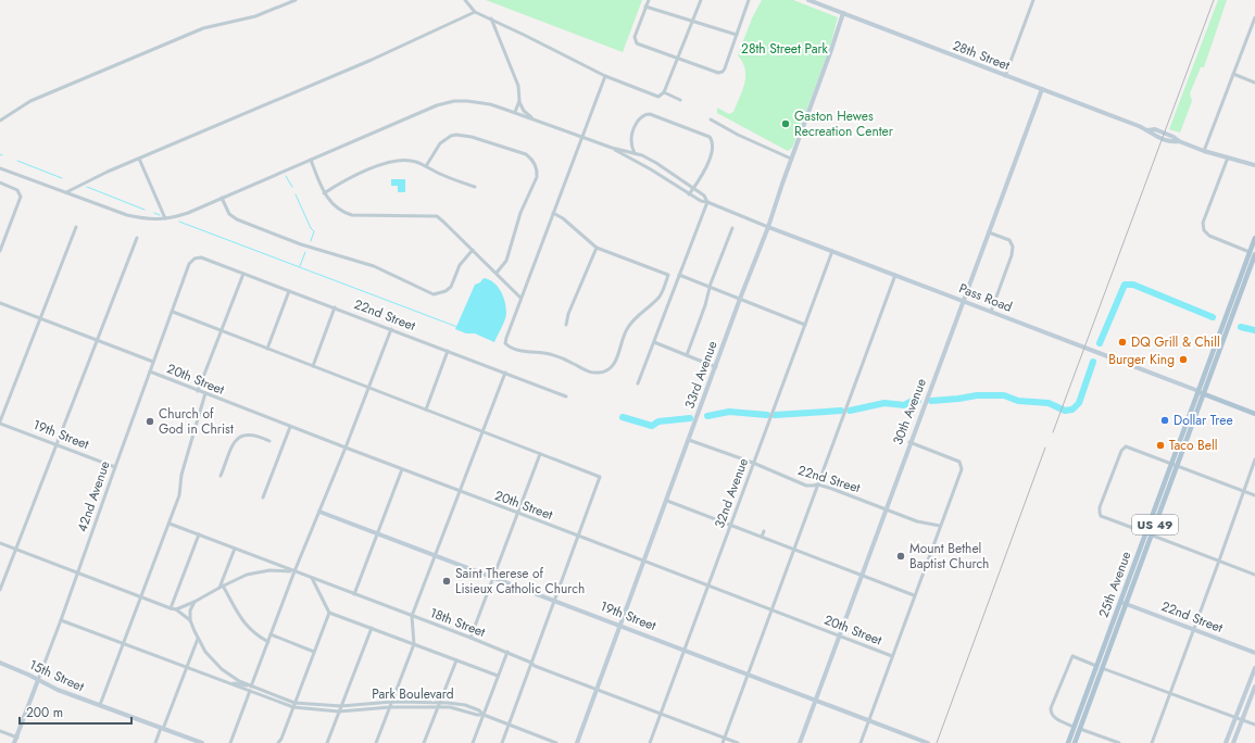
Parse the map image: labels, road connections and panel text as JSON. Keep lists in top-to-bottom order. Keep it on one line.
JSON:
{"streets":{"main road":["Pass Road","US 49","25th Avenue"],"street":["28th Street","22nd Street","33rd Avenue","20th Street","30th Avenue","19th Street","32nd Avenue","42nd Avenue","18th Street","15th Street","Park Boulevard"]},"crossings":[["28th Street","33rd Avenue"],["28th Street","30th Avenue"],["Pass Road","33rd Avenue"],["Pass Road","30th Avenue"],["Pass Road","32nd Avenue"],["Pass Road","25th Avenue"],["22nd Street","33rd Avenue"],["22nd Street","30th Avenue"],["22nd Street","32nd Avenue"],["22nd Street","42nd Avenue"],["22nd Street","25th Avenue"],["33rd Avenue","20th Street"],["33rd Avenue","19th Street"],["33rd Avenue","18th Street"],["20th Street","30th Avenue"],["20th Street","32nd Avenue"],["20th Street","42nd Avenue"],["30th Avenue","19th Street"],["19th Street","32nd Avenue"],["19th Street","42nd Avenue"],["32nd Avenue","18th Street"],["42nd Avenue","15th Street"]],"parks":["28th Street Park"],"places":["Gaston Hewes Recreation Center","DQ Grill & Chill","Burger King","Dollar Tree","Church of God in Christ","Taco Bell","Mount Bethel Baptist Church","Saint Therese of Lisieux Catholic Church"],"scale_bar":"200 m"}
